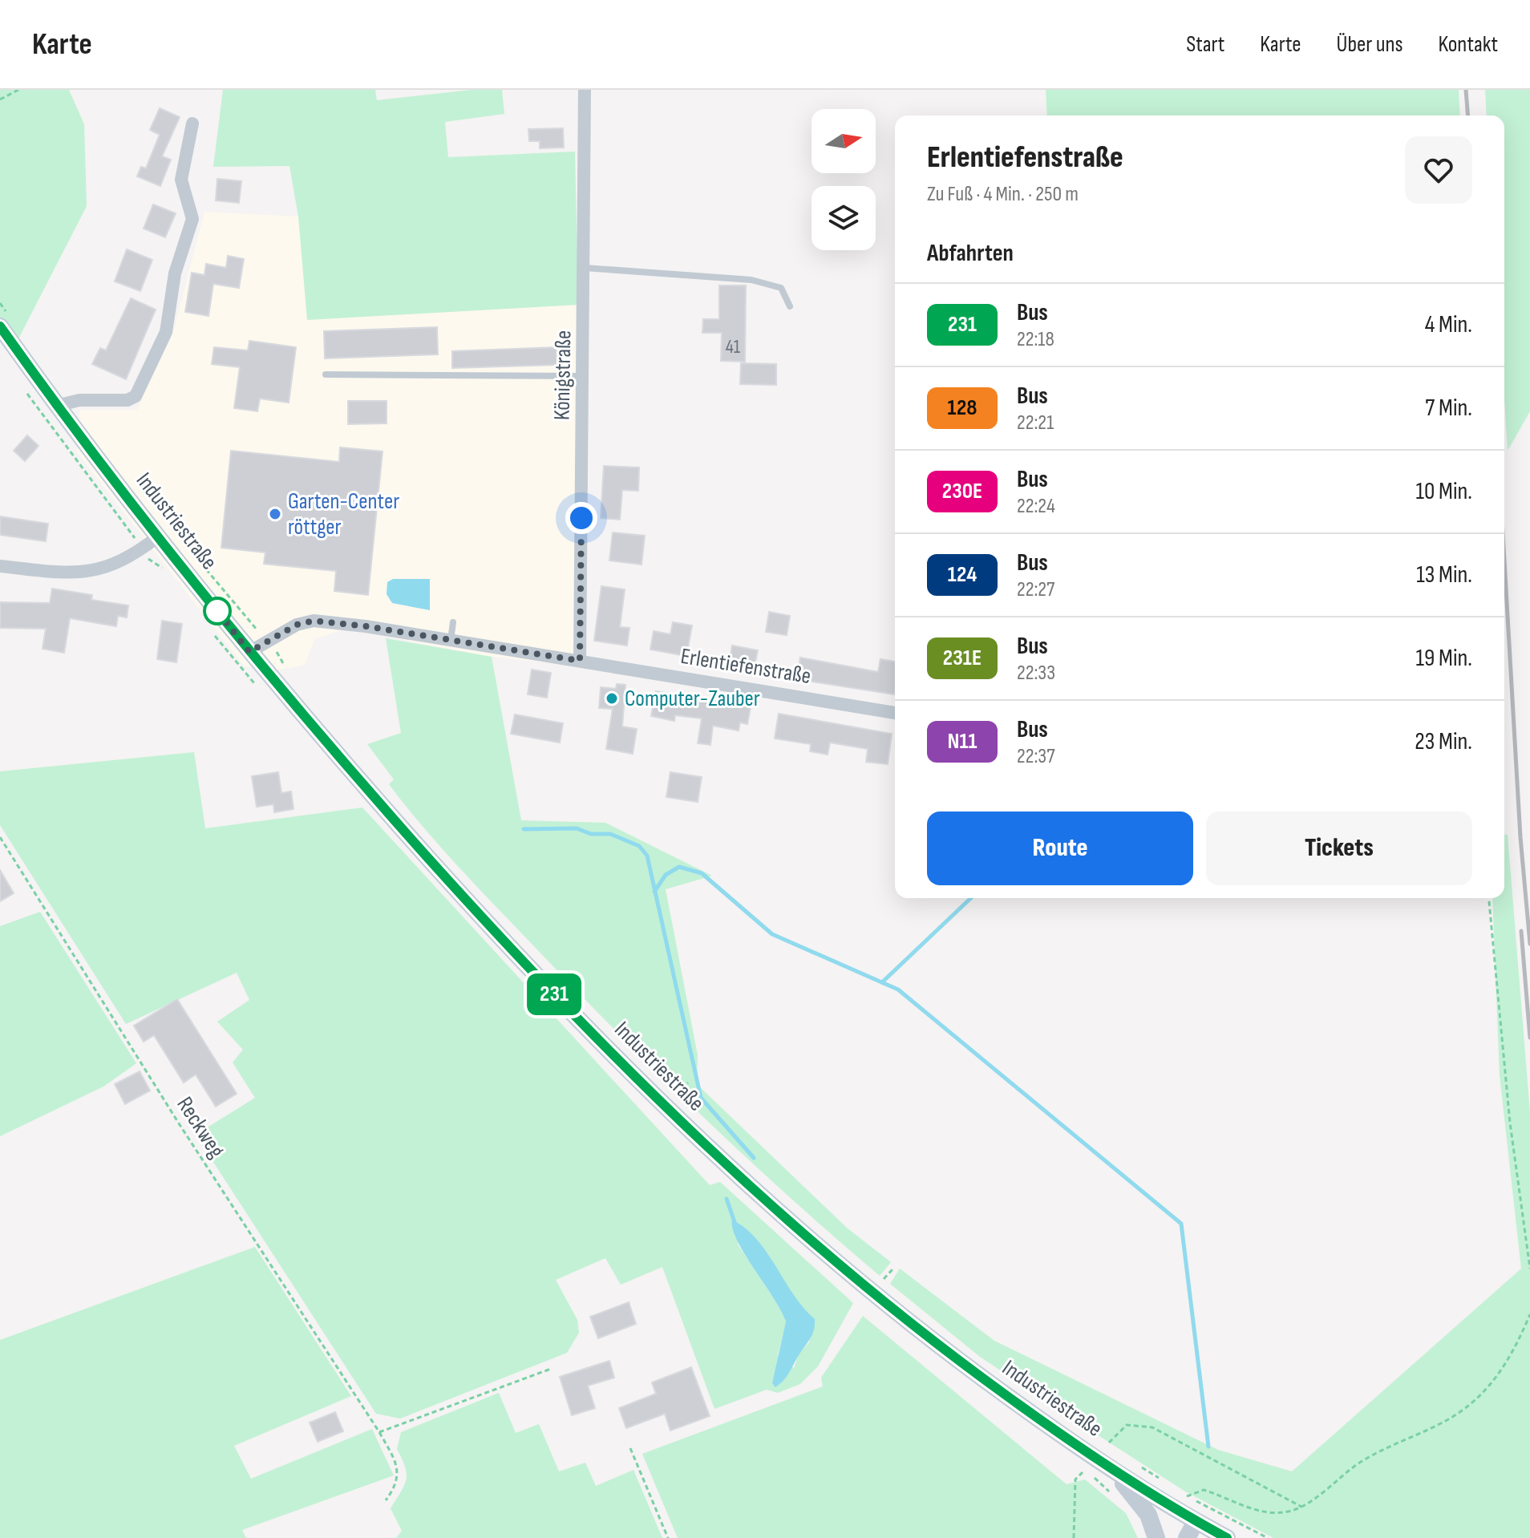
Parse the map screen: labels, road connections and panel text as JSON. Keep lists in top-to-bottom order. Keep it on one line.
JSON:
{"streets":{"street":["Königstraße","Industriestraße","Erlentiefenstraße"],"path":["Reckweg"]},"crossings":[["Königstraße","Erlentiefenstraße"],["Industriestraße","Erlentiefenstraße"]],"places":["Garten-Center röttger","Computer-Zauber"],"lines":["bus line 231"],"house_numbers":["41"],"north":"right","page":{"header":"Karte","nav":["Start","Karte","Über uns","Kontakt"],"on_map":"231","heading":[["Erlentiefenstraße","Zu Fuß · 4 Min. · 250 m"],"Abfahrten"],"list":[{"mark":"231","name":"Bus","note":"22:18","value":"4 Min."},{"mark":"128","name":"Bus","note":"22:21","value":"7 Min."},{"mark":"230E","name":"Bus","note":"22:24","value":"10 Min."},{"mark":"124","name":"Bus","note":"22:27","value":"13 Min."},{"mark":"231E","name":"Bus","note":"22:33","value":"19 Min."},{"mark":"N11","name":"Bus","note":"22:37","value":"23 Min."}],"buttons":["Route","Tickets"]}}
